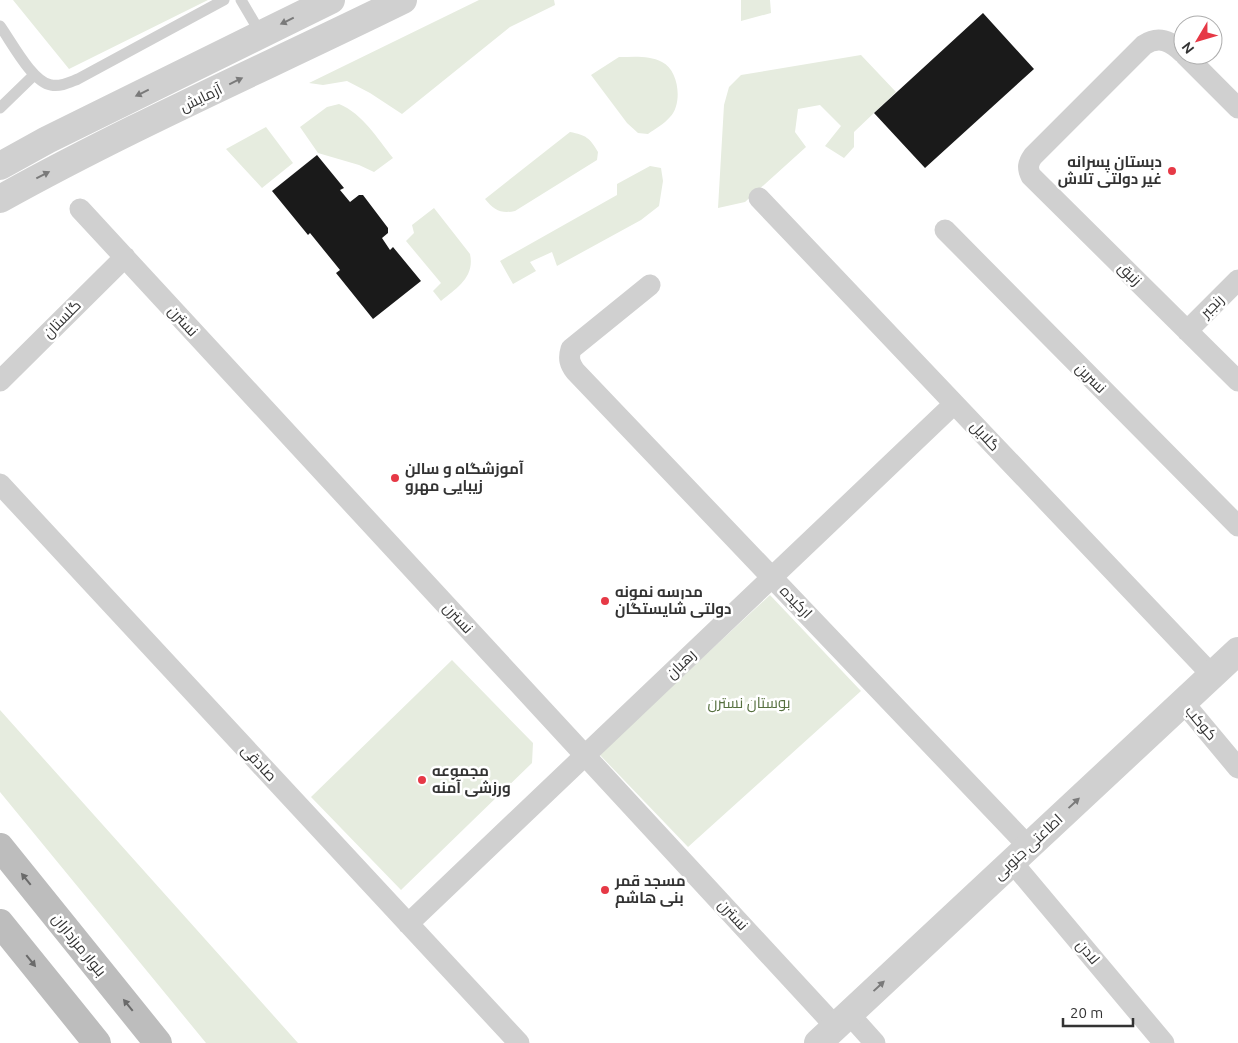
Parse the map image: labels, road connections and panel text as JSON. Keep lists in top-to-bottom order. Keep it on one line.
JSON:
{"streets":{"main road":["بلوار مرزداران"],"street":["آزمایش","زنبق","رنجبر","گلستان","نسترن","نسرین","گلایل","ارکیده","رهبان","کوکب","صادقی","اطاعتی جنوبی","لادن"]},"crossings":[["زنبق","رنجبر"],["گلستان","نسترن"],["نسترن","رهبان"],["نسترن","اطاعتی جنوبی"],["گلایل","رهبان"],["گلایل","اطاعتی جنوبی"],["ارکیده","رهبان"],["ارکیده","اطاعتی جنوبی"],["ارکیده","لادن"],["رهبان","صادقی"],["کوکب","اطاعتی جنوبی"],["اطاعتی جنوبی","لادن"]],"one_way":["اطاعتی جنوبی"],"parks":["بوستان نسترن"],"places":["دبستان پسرانه غیر دولتی تلاش","آموزشگاه و سالن زیبایی مهرو","مدرسه نمونه دولتی شایستگان","مجموعه ورزشی آمنه","مسجد قمر بنی هاشم"],"scale_bar":"20 m","north":"bottom left"}
